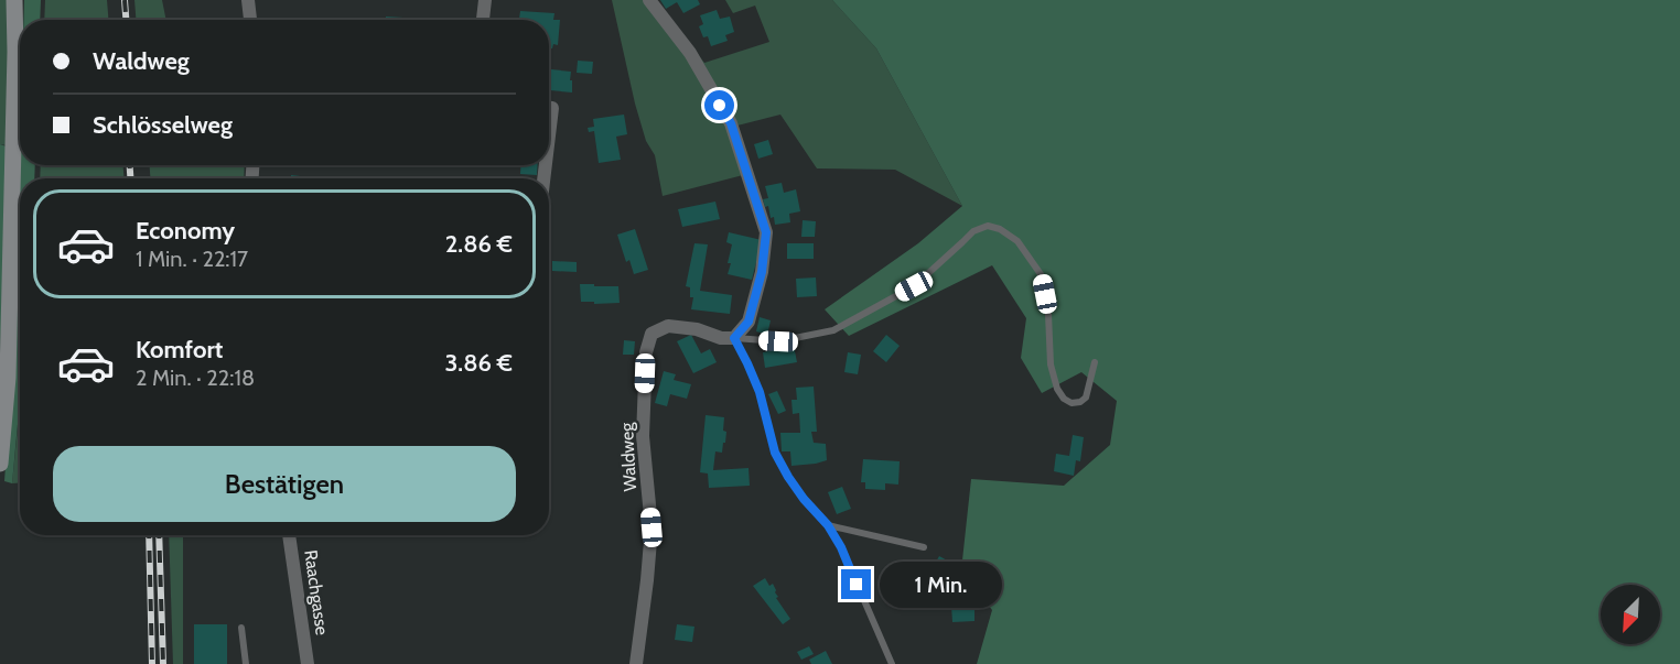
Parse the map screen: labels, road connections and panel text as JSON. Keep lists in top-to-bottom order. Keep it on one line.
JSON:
{"streets":{"street":["Waldweg","Raachgasse"]},"north":"bottom left","page":{"banner":["Waldweg","Schlösselweg"],"list":[{"name":"Economy","note":"1 Min. · 22:17","value":"2.86 €"},{"name":"Komfort","note":"2 Min. · 22:18","value":"3.86 €"}],"buttons":"Bestätigen","bubble":"1 Min."}}
